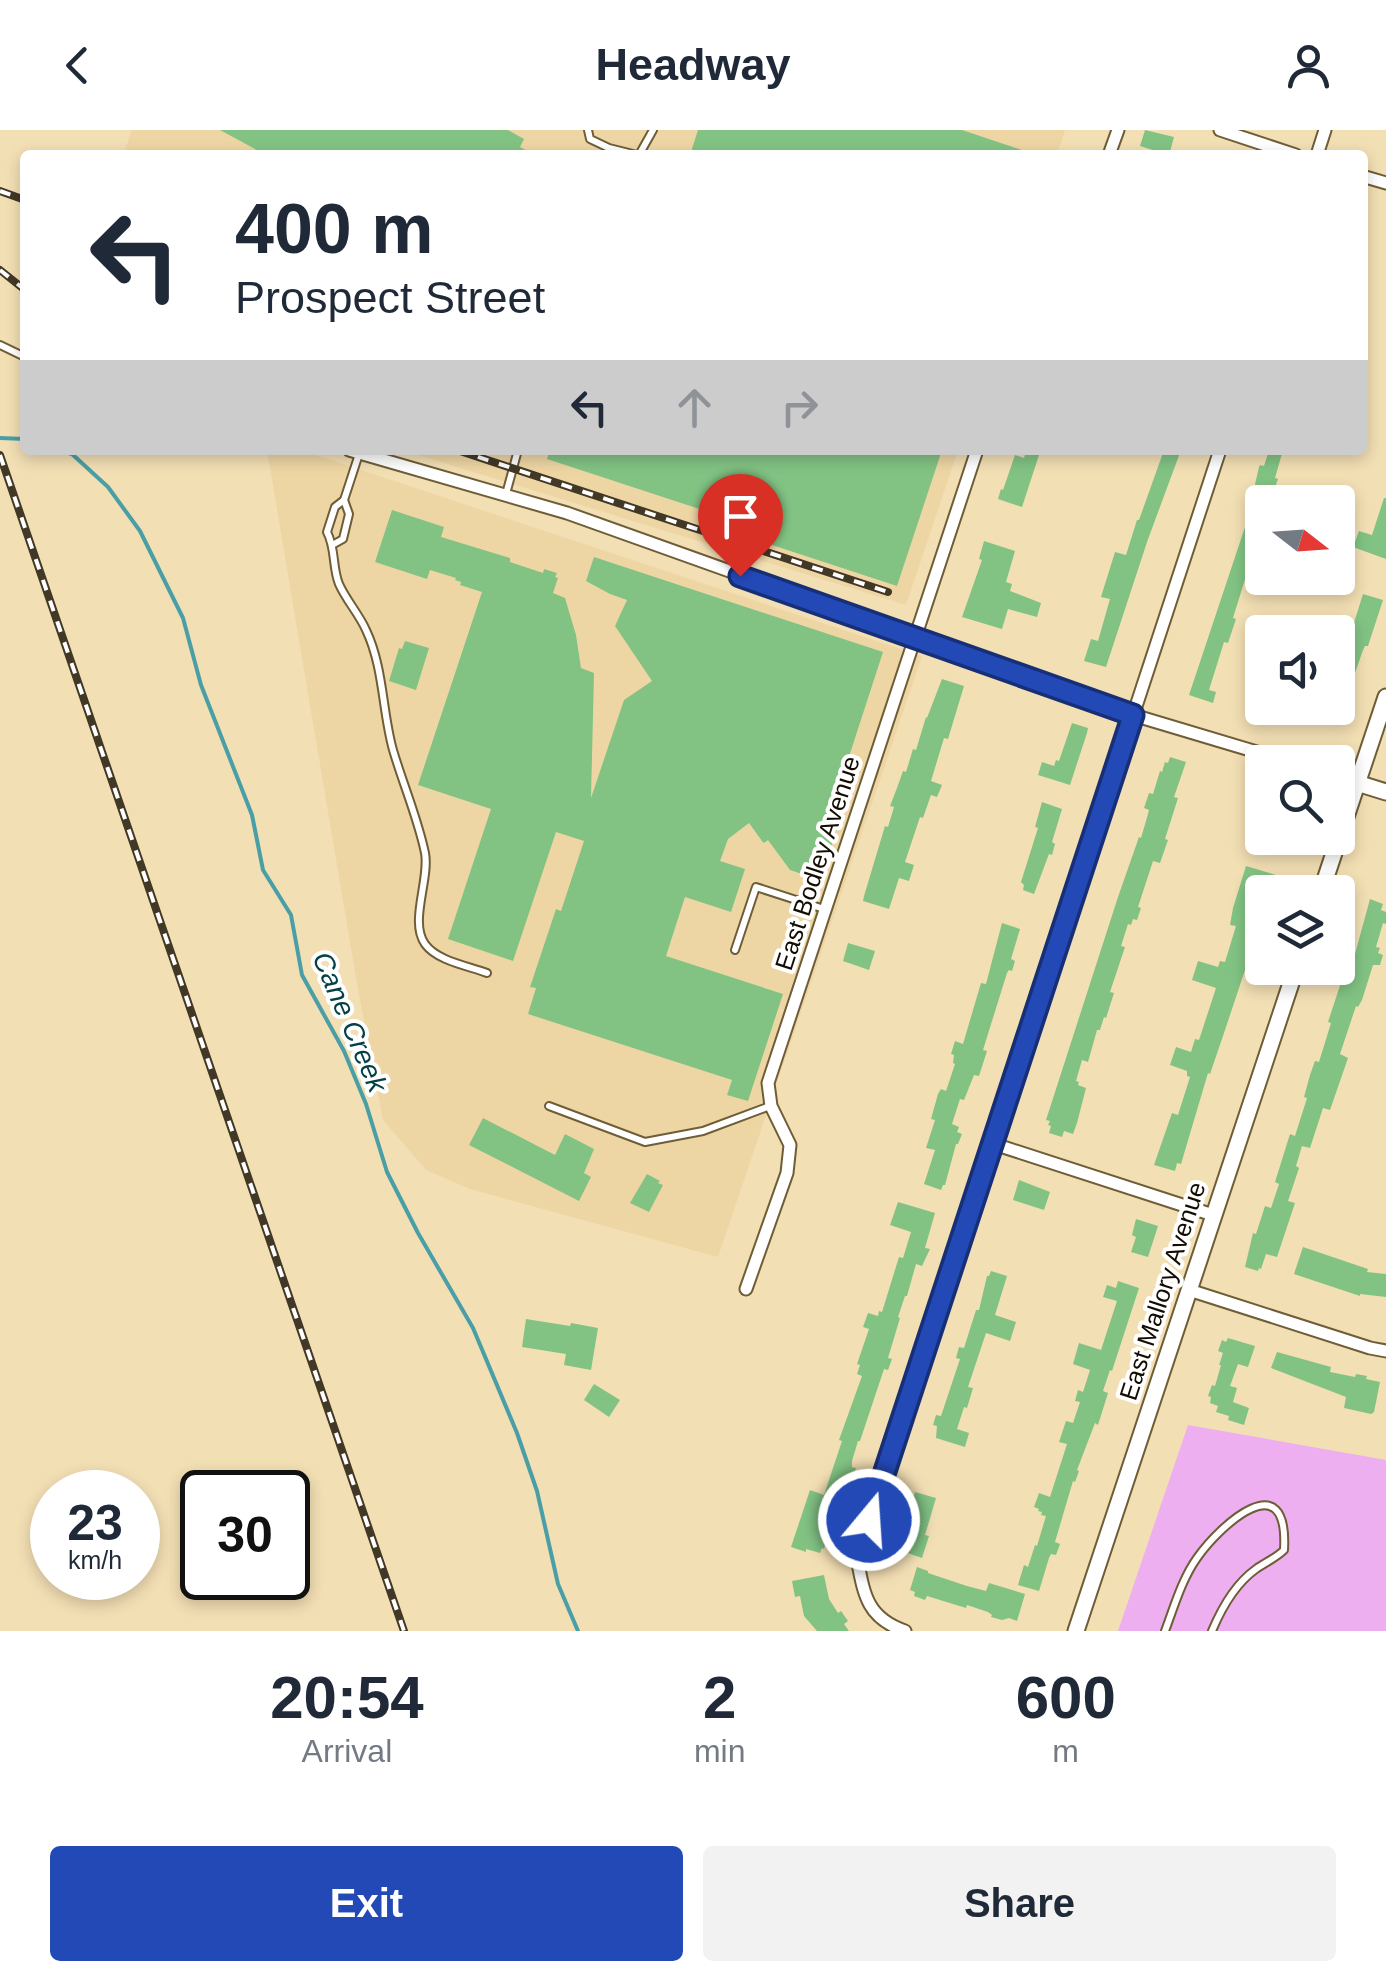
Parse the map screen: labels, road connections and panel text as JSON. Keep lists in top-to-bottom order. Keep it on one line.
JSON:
{"streets":{"main road":["East Mallory Avenue"],"street":["East Bodley Avenue"]},"water":["Cane Creek"],"north":"right","page":{"header":"Headway","turn":["400 m","Prospect Street"],"speed":"23 km/h","limit":"30","eta":["20:54","Arrival","2","min","600","m"],"buttons":["Exit","Share"]}}
